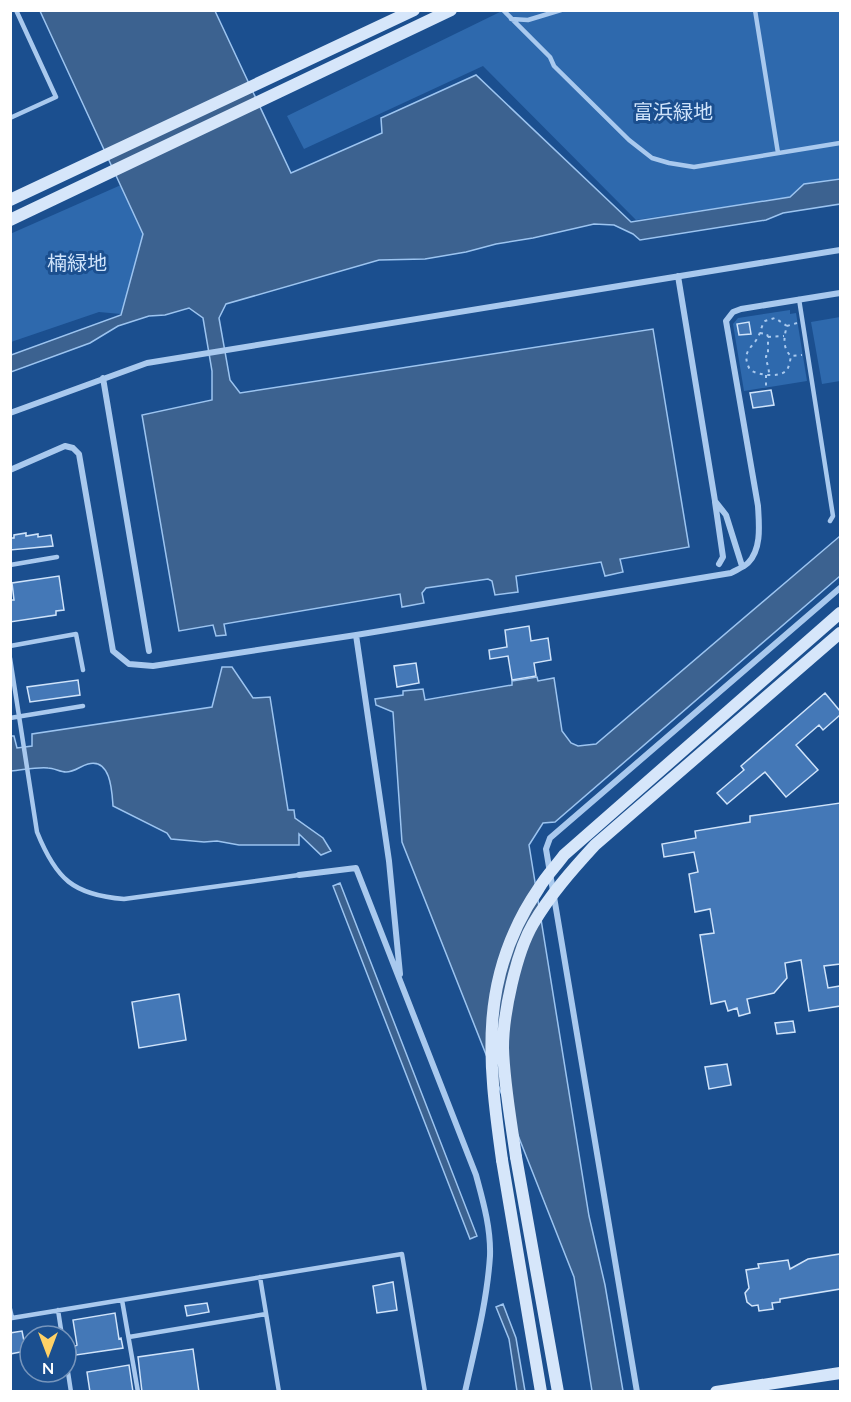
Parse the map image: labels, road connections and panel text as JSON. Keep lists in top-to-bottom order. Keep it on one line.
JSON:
{"parks":["富浜緑地","楠緑地"],"north":"bottom"}
